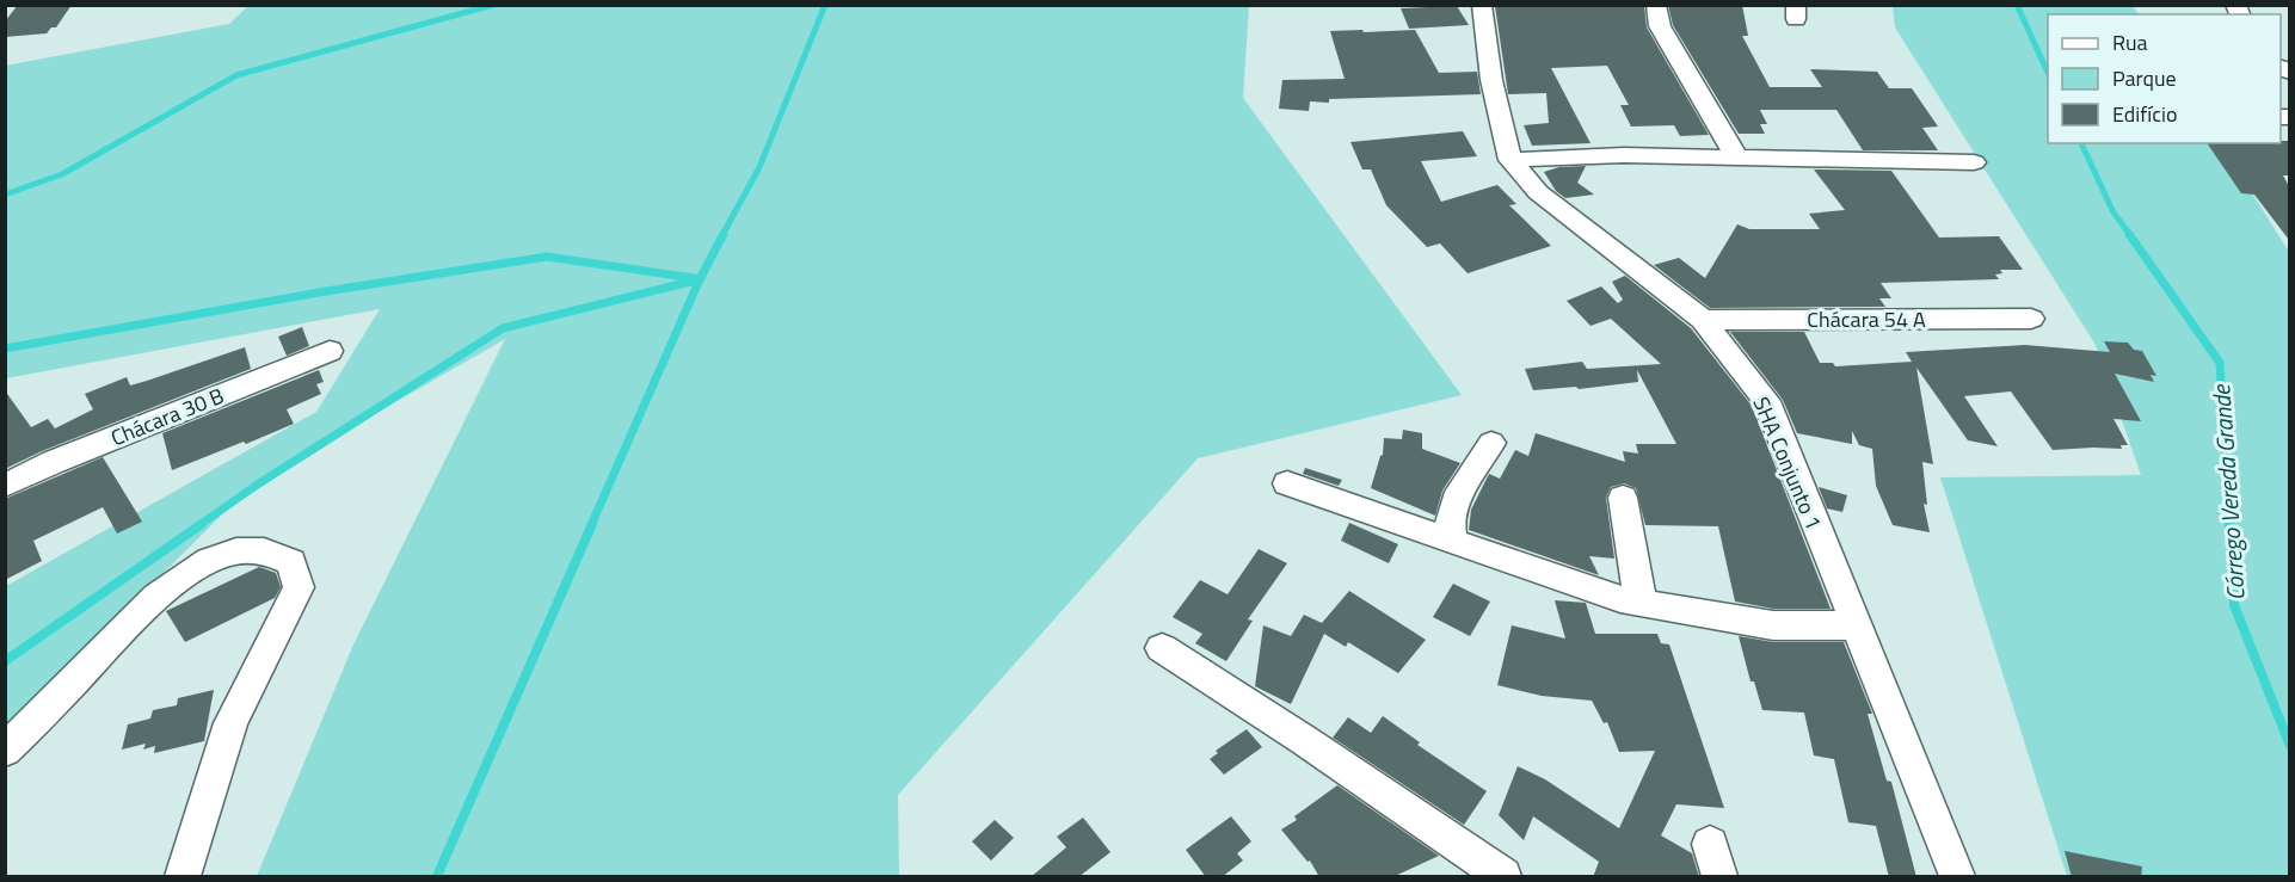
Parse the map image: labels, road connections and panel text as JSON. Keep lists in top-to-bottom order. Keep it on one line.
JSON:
{"streets":{"street":["Chácara 54 A","Chácara 30 B","SHA Conjunto 1"]},"crossings":[["Chácara 54 A","SHA Conjunto 1"]],"water":["Córrego Vereda Grande"],"legend":["Rua","Parque","Edifício"]}
